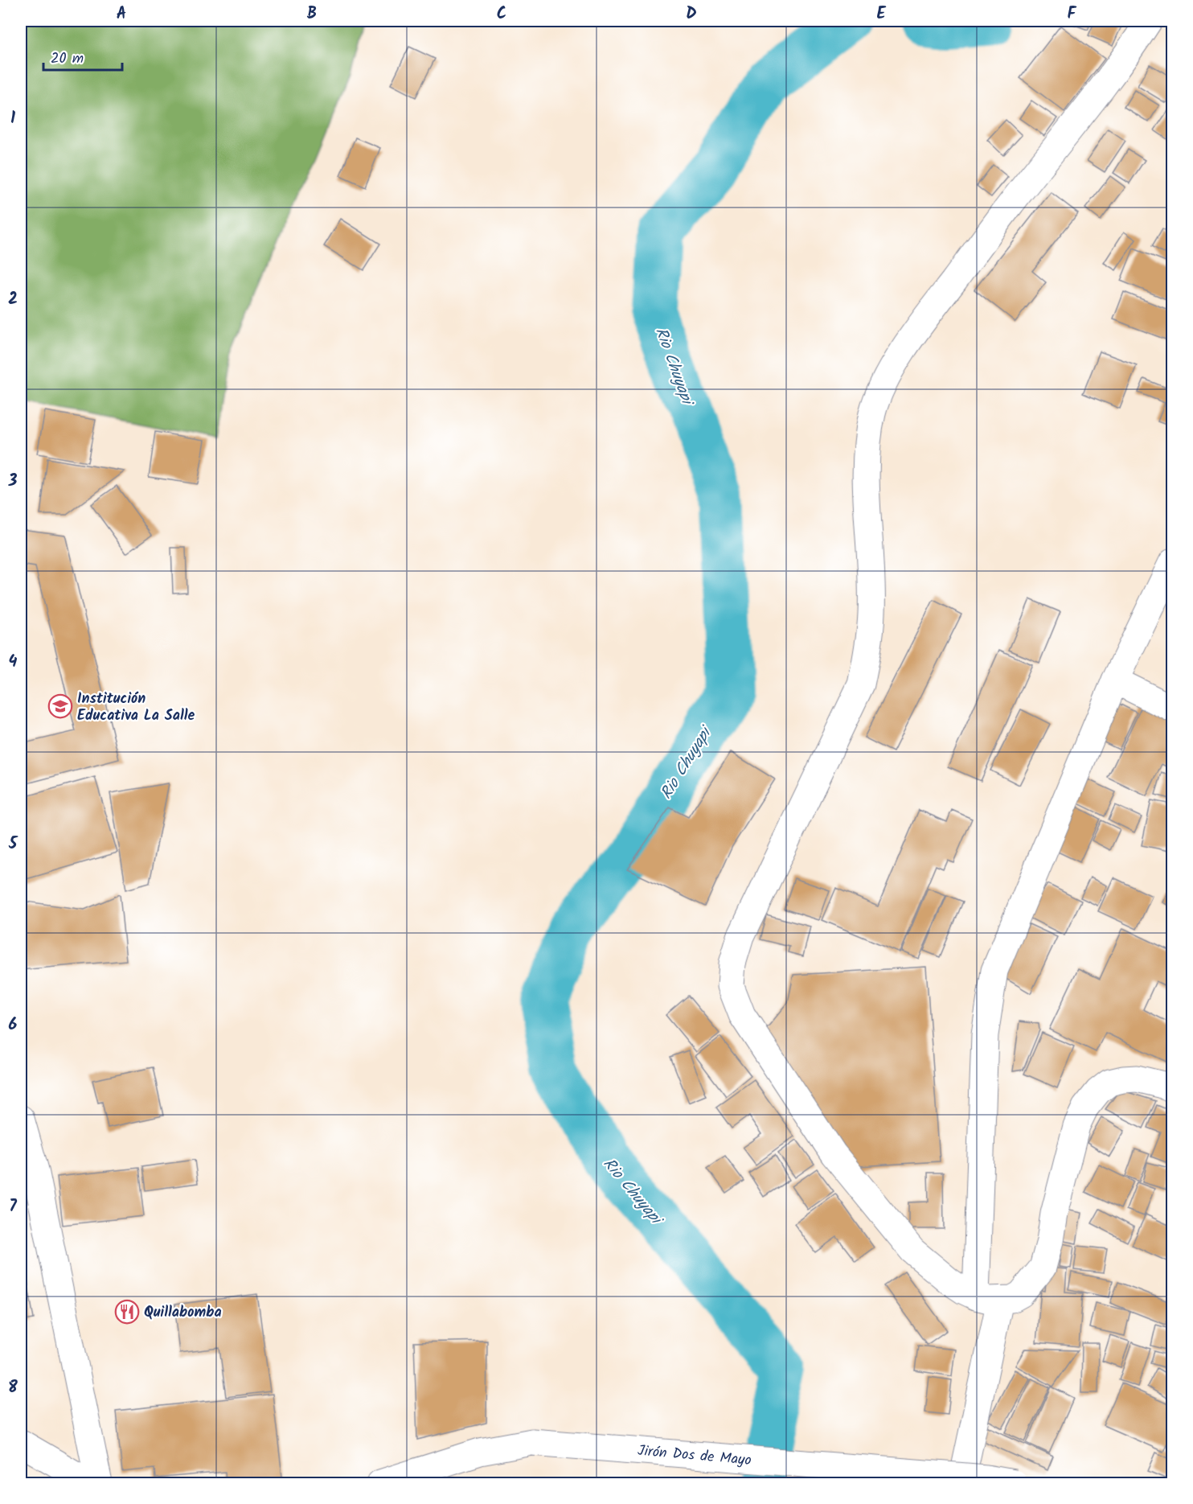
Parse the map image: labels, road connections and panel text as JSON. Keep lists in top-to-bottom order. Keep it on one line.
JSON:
{"streets":{"main road":["Jirón Dos de Mayo"]},"water":["Rio Chuyapi"],"places":{"school or university":["Institución Educativa La Salle"],"restaurant":["Quillabomba"]},"scale_bar":"20 m","grid":{"columns":["A","B","C","D","E","F"],"rows":["1","2","3","4","5","6","7","8"]}}
